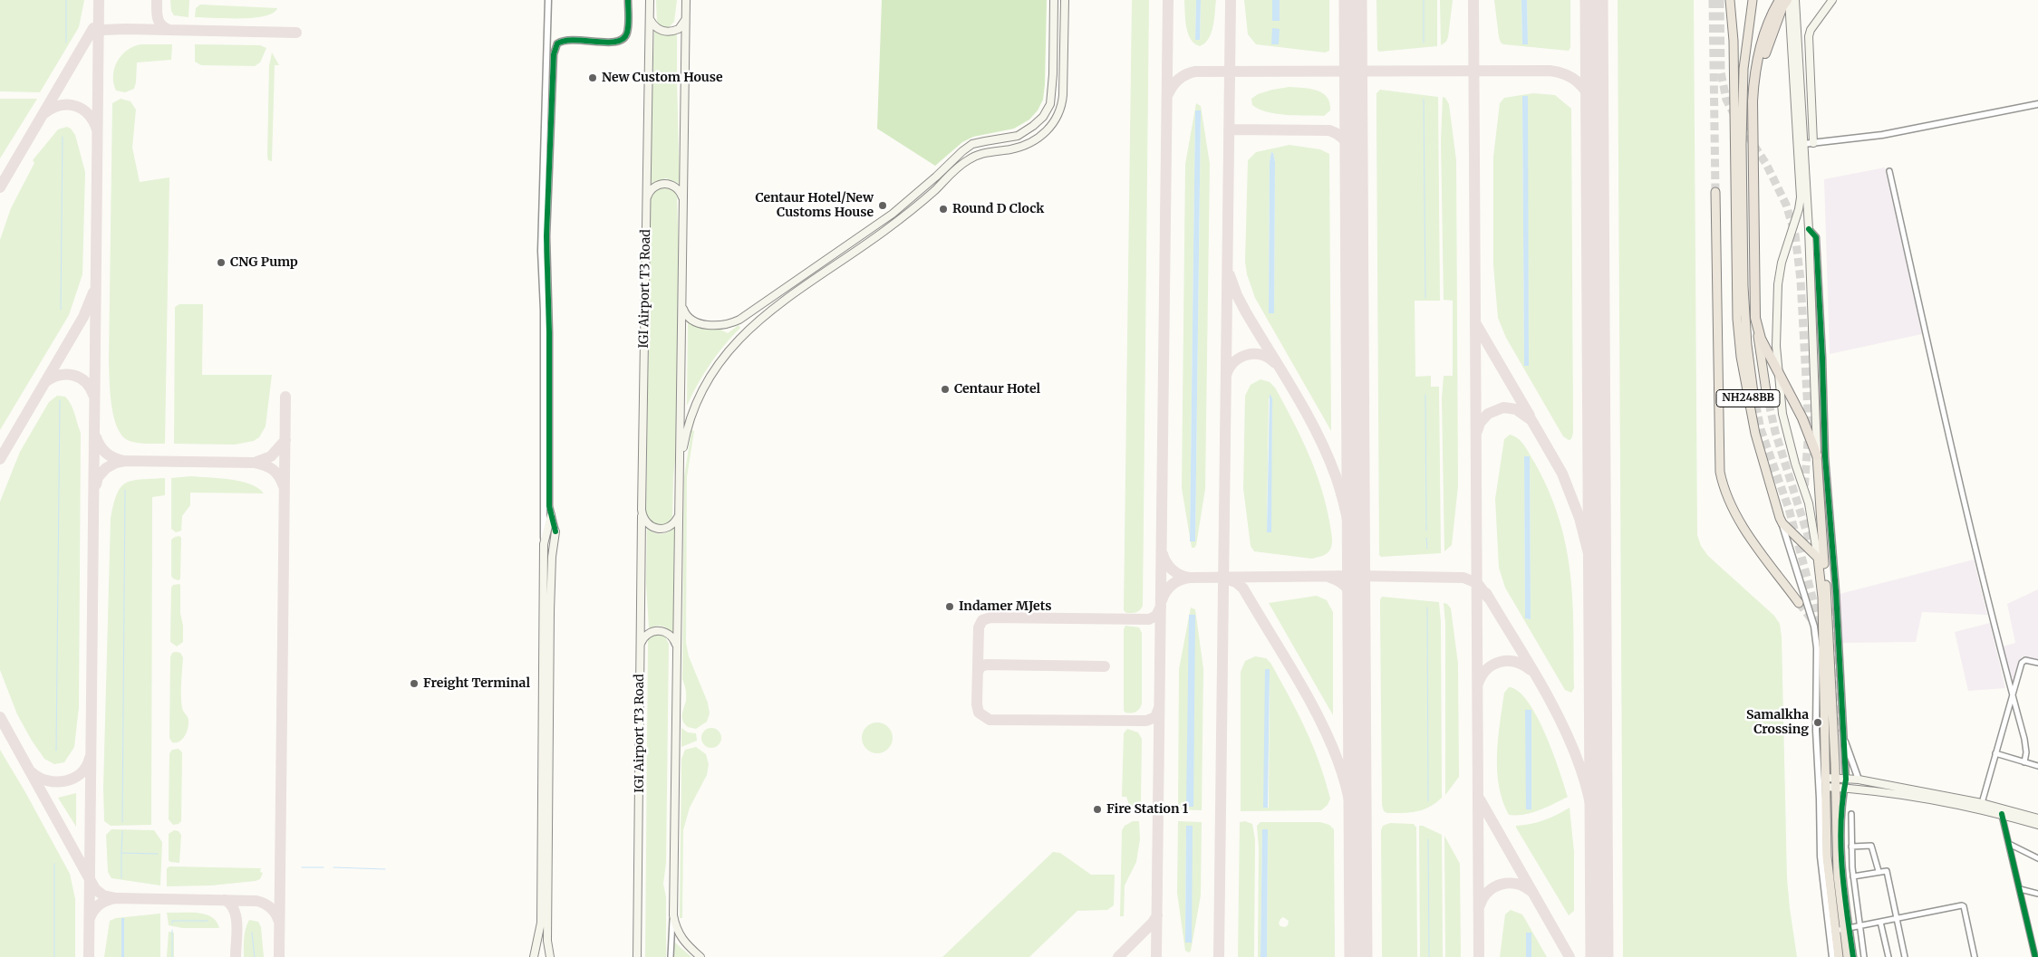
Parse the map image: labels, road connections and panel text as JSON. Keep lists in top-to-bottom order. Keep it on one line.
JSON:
{"streets":{"highway":["NH248BB"],"main road":["IGI Airport T3 Road"]},"places":["New Custom House","Centaur Hotel/New Customs House","Round D Clock","CNG Pump","Centaur Hotel","Indamer MJets","Freight Terminal","Samalkha Crossing","Fire Station 1"]}
